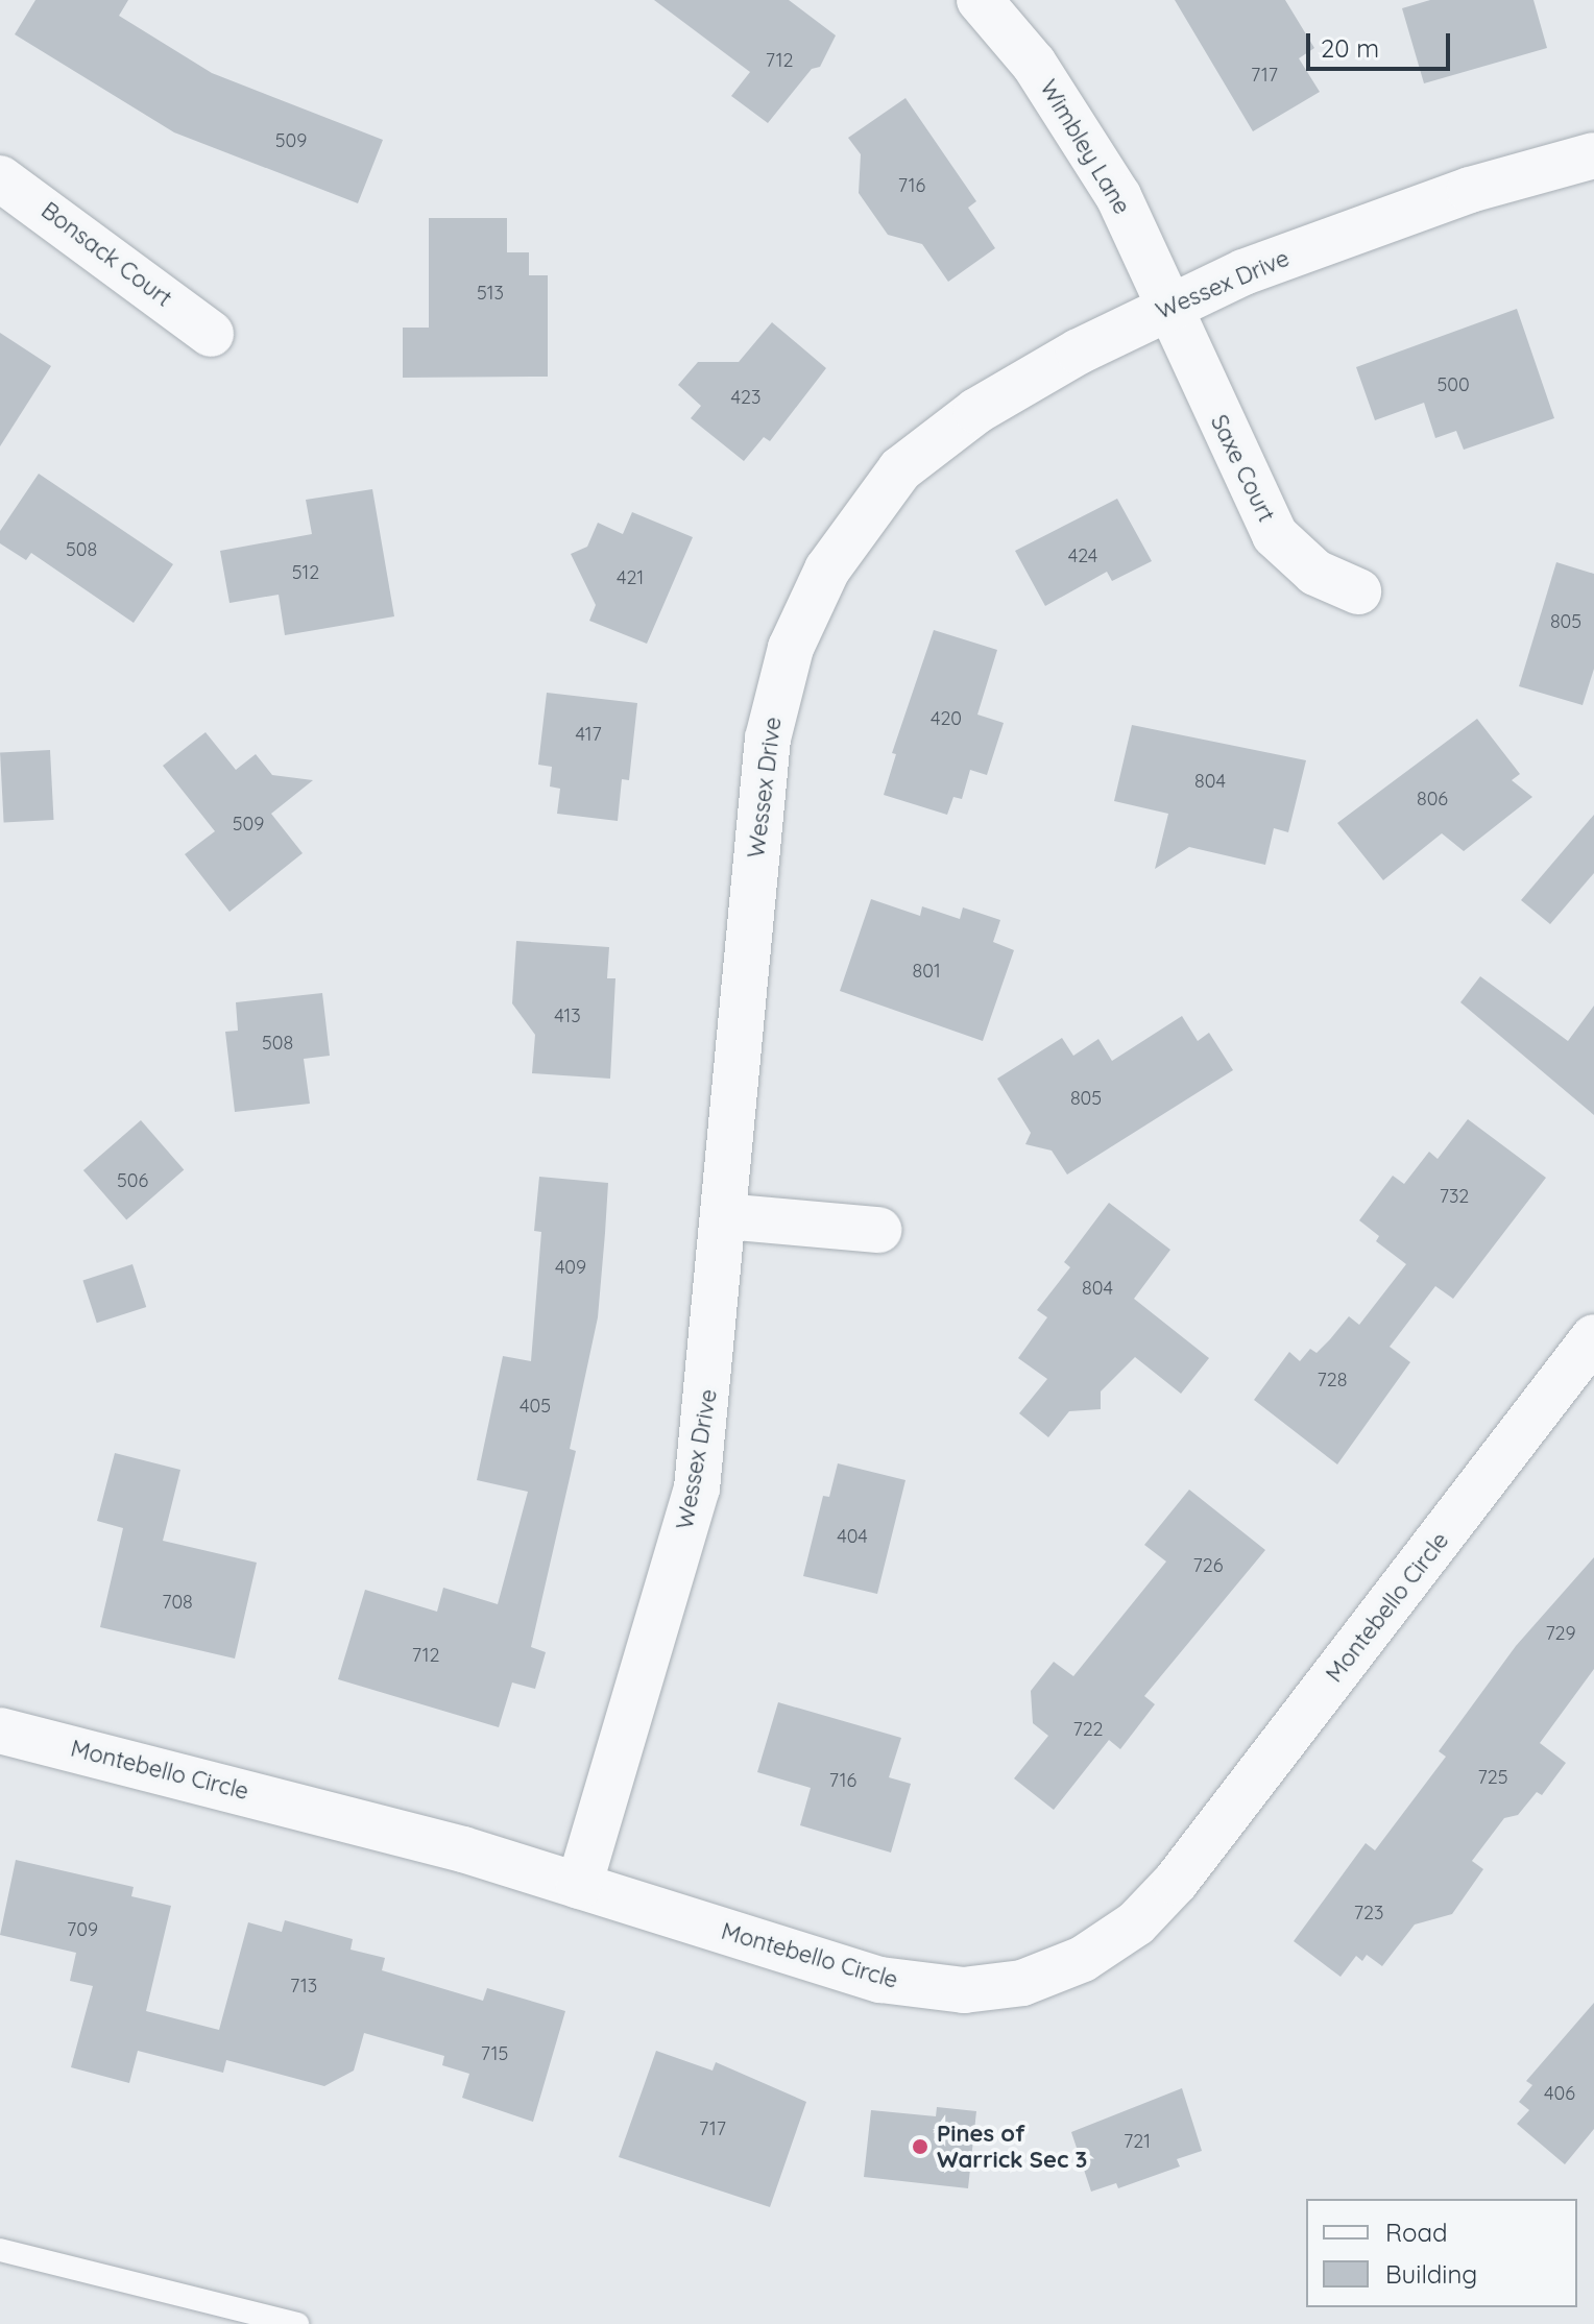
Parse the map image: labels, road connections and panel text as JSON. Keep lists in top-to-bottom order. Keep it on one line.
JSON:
{"streets":{"street":["Wimbley Lane","Bonsack Court","Wessex Drive","Saxe Court","Montebello Circle"]},"crossings":[["Wimbley Lane","Wessex Drive"],["Wimbley Lane","Saxe Court"],["Wessex Drive","Saxe Court"],["Wessex Drive","Montebello Circle"]],"places":["Pines of Warrick Sec 3"],"house_numbers":["712","717","509","716","513","500","423","508","424","512","421","805","420","417","804","806","509","801","413","508","805","506","732","409","804","728","405","404","726","708","729","712","722","725","716","723","709","713","715","406","717","721"],"legend":["Road","Building"],"scale_bar":"20 m"}
